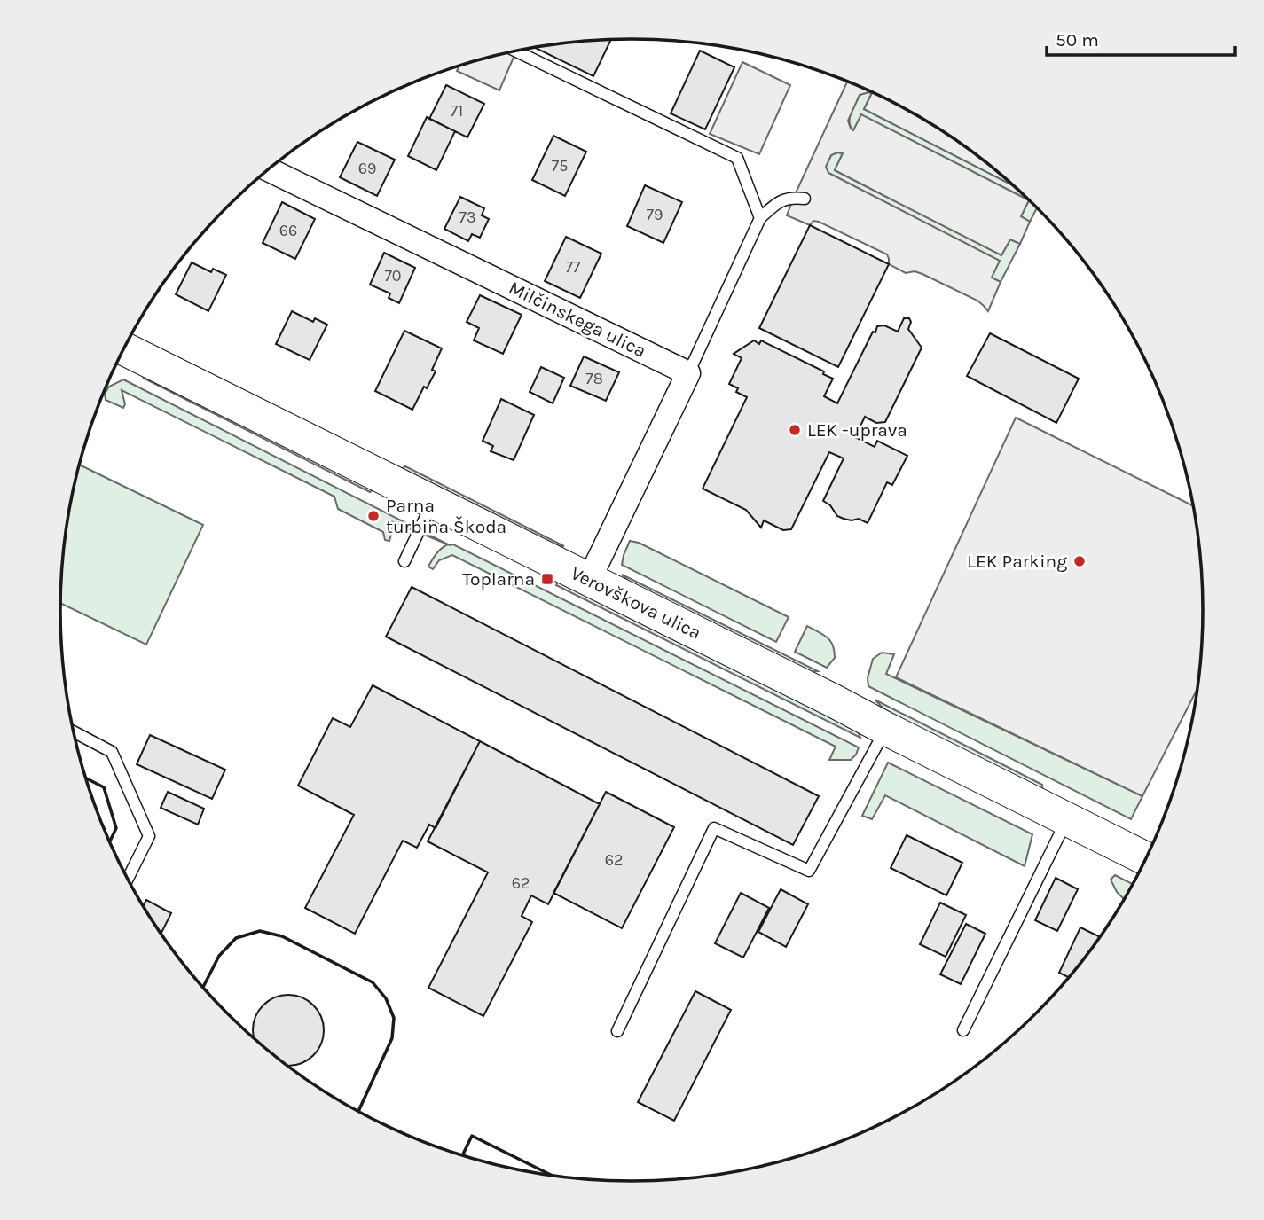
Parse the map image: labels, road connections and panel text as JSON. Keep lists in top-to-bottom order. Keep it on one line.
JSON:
{"streets":{"street":["Milčinskega ulica","Verovškova ulica"]},"places":{"other":["LEK -uprava","Parna turbina Škoda","LEK Parking"],"transit":["Toplarna"]},"house_numbers":["71","75","69","79","73","66","77","70","78","62","62"],"scale_bar":"50 m"}
